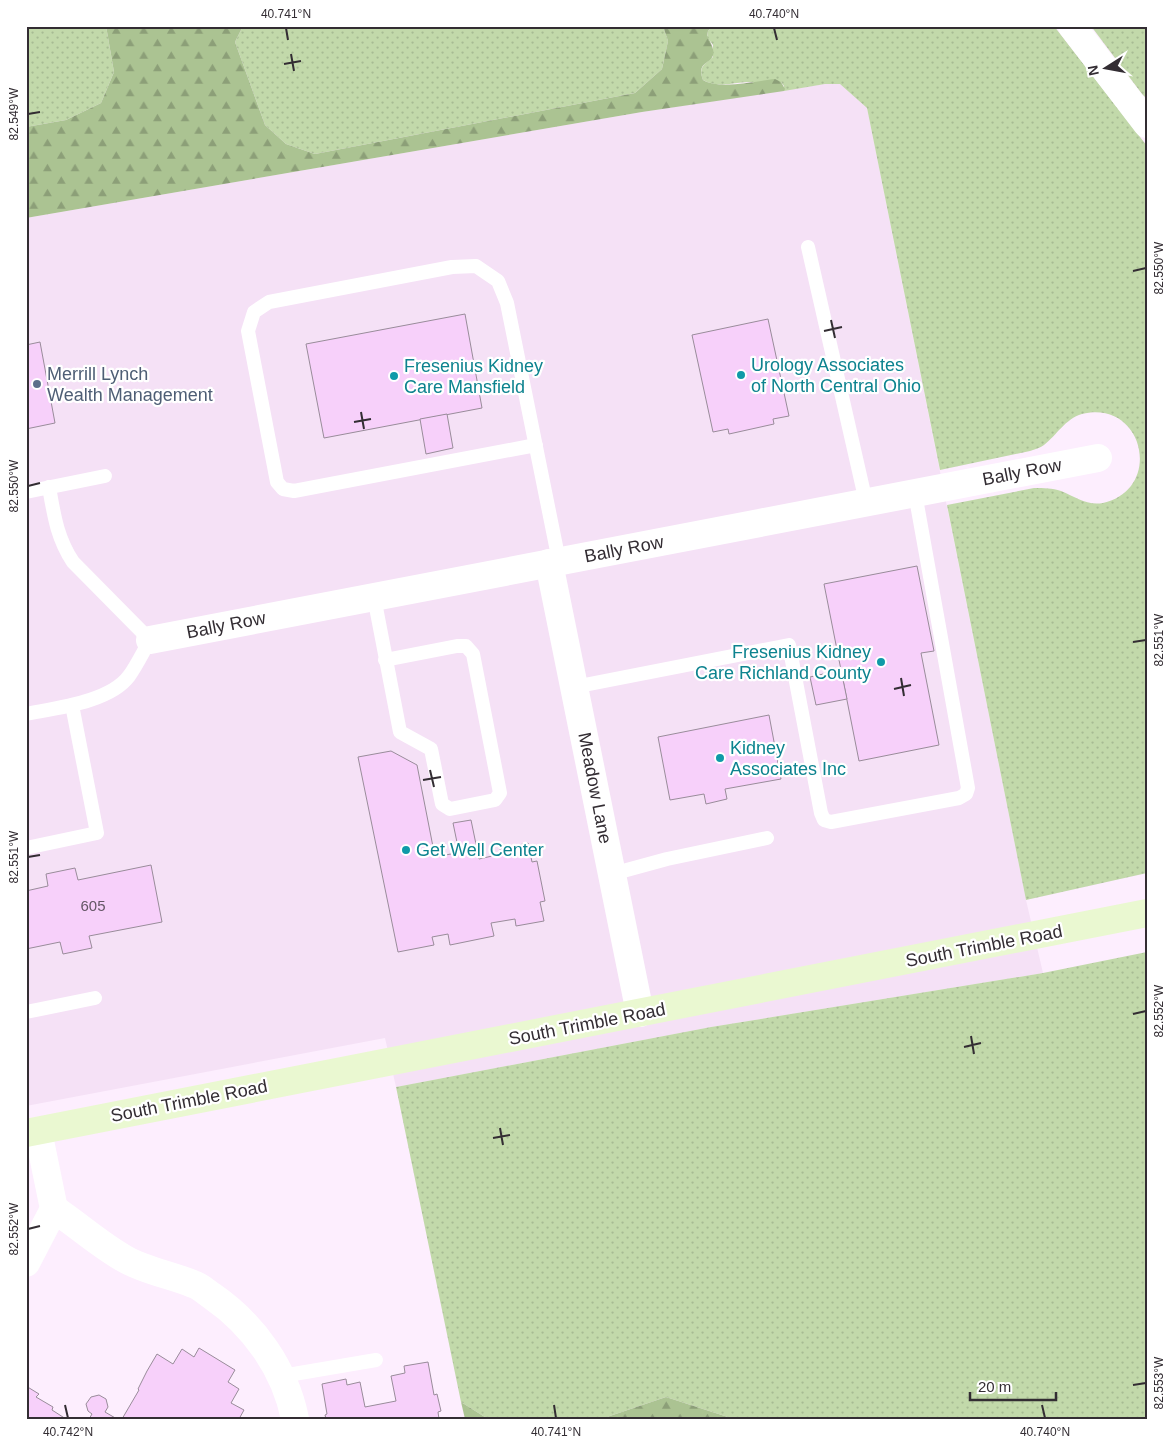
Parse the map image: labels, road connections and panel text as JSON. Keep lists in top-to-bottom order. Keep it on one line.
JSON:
{"streets":{"main road":["South Trimble Road"],"street":["Bally Row","Meadow Lane"]},"crossings":[["Bally Row","Meadow Lane"],["Meadow Lane","South Trimble Road"]],"places":["Urology Associates of North Central Ohio","Fresenius Kidney Care Mansfield","Merrill Lynch Wealth Management","Fresenius Kidney Care Richland County","Kidney Associates Inc","Get Well Center"],"house_numbers":["605"],"scale_bar":"20 m","north":"left","coordinates":["40.741°N","40.740°N","82.549°W","82.550°W","82.551°W","82.552°W","82.553°W","40.742°N"]}
